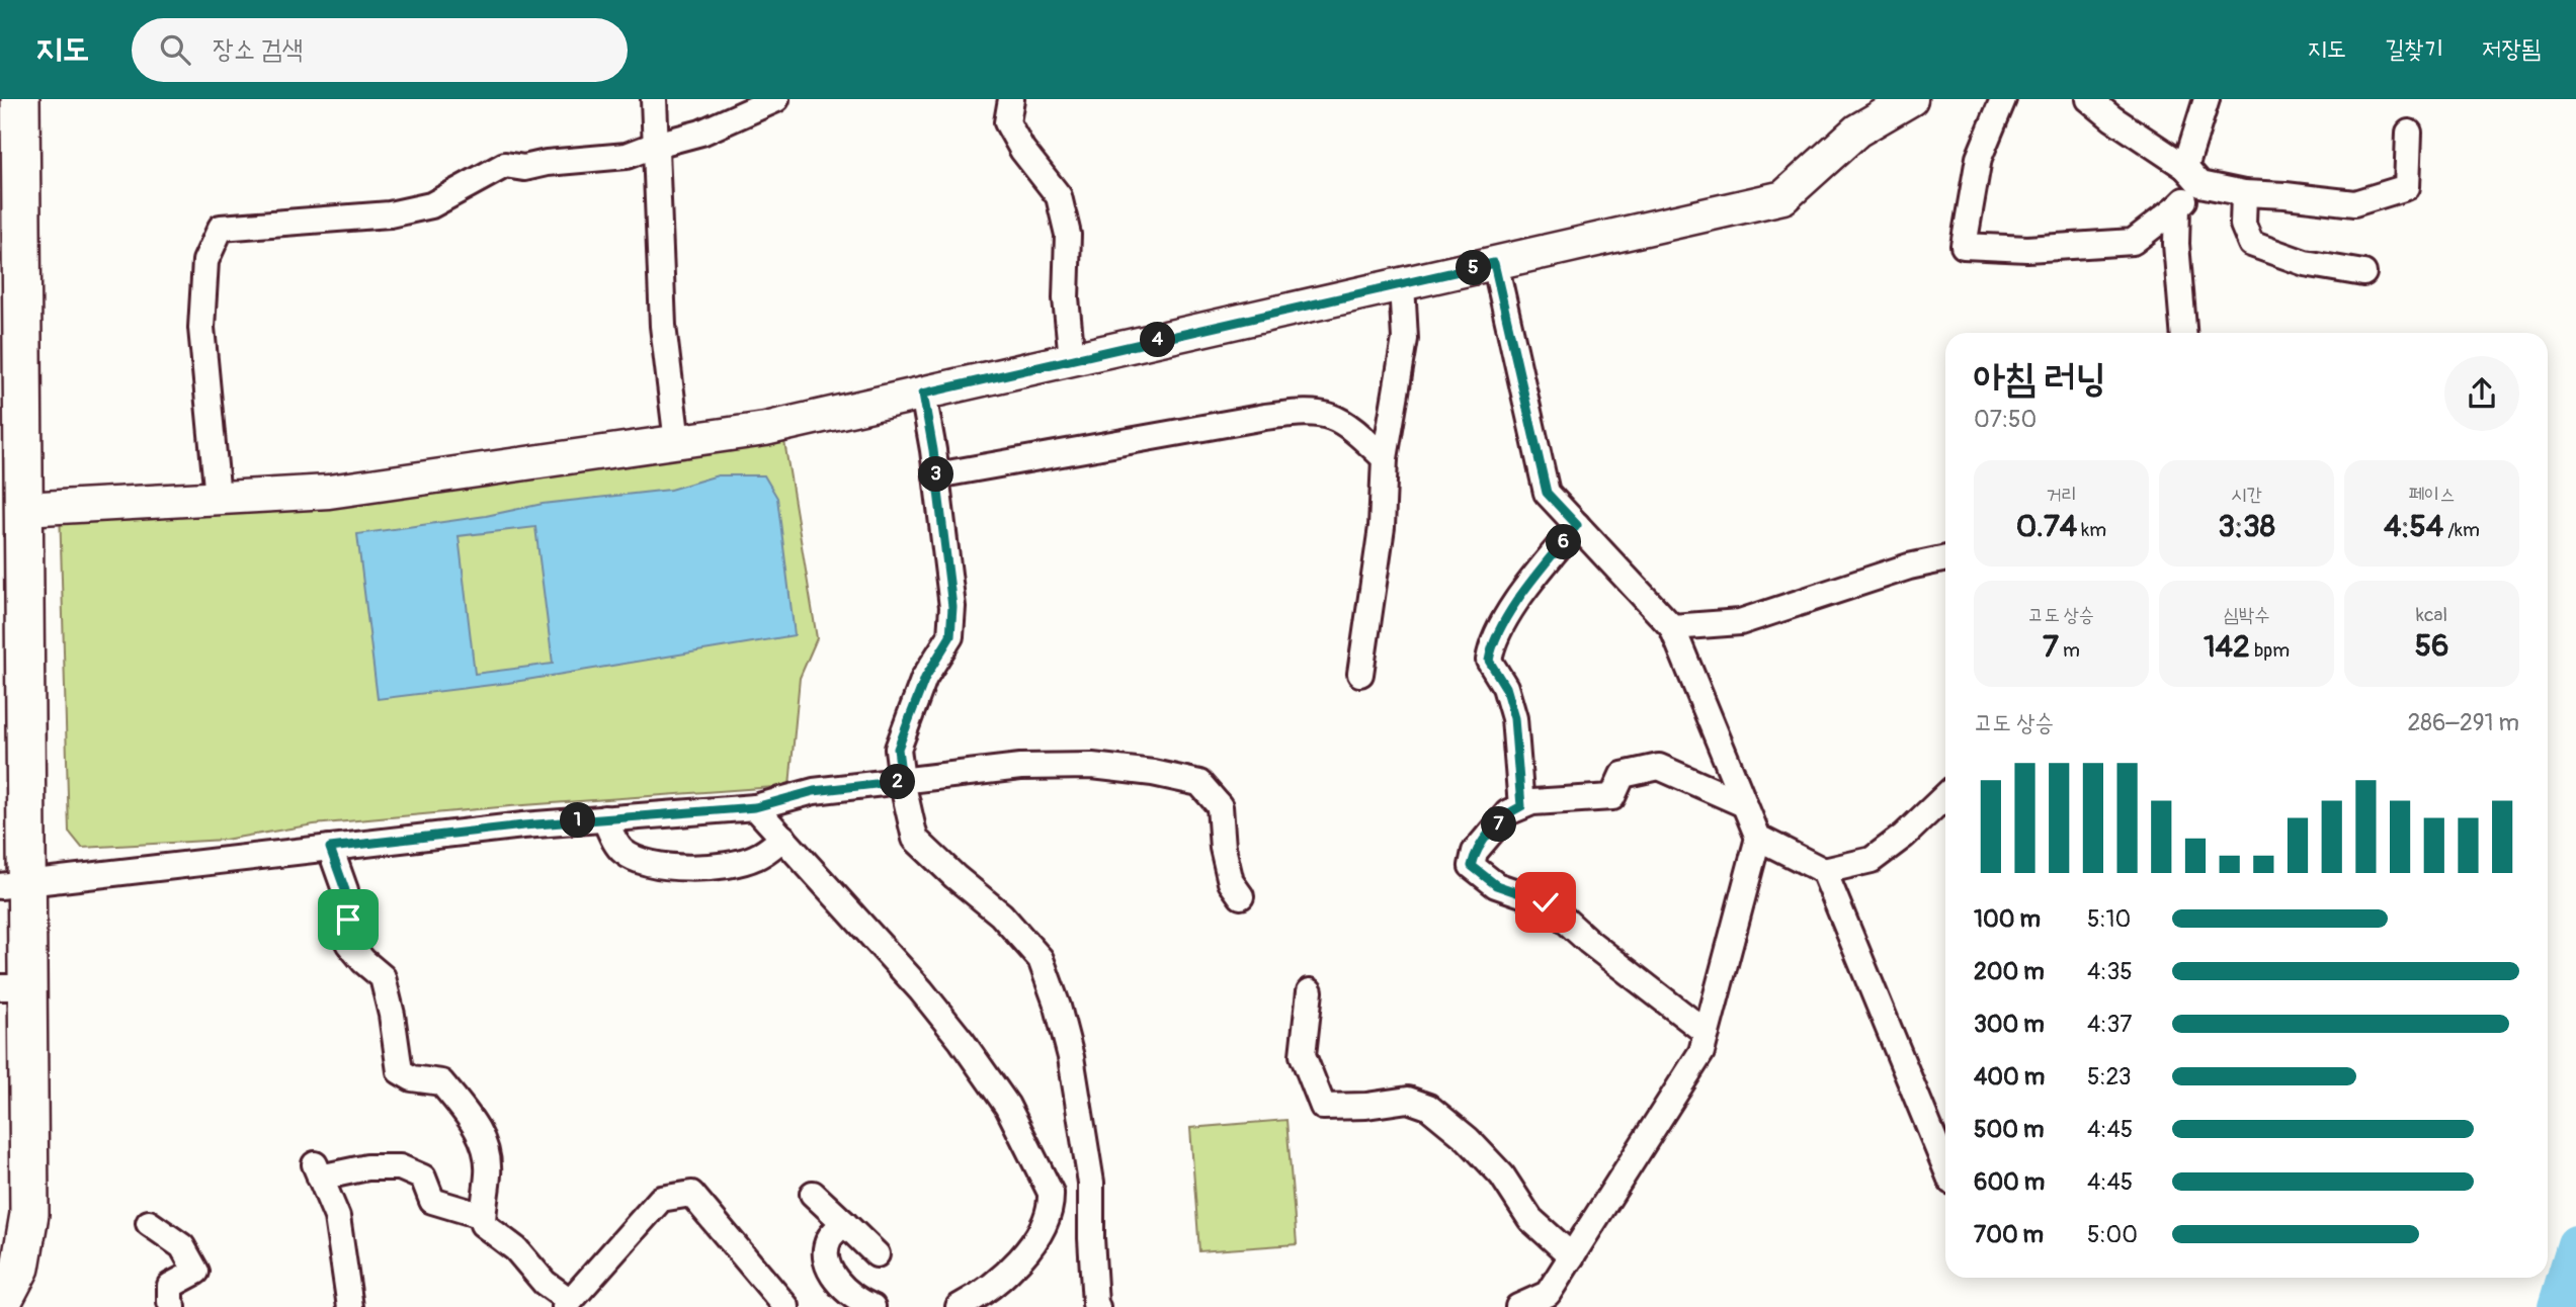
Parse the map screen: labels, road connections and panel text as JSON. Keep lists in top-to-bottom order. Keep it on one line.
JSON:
{"page":{"header":"지도","search":"장소 검색","nav":["지도","길찾기","저장됨"],"pins":["5","4","3","6","2","1","7"],"heading":["아침 러닝","07:50"],"stats":[["거리","0.74 km"],["시간","3:38"],["페이스","4:54 /km"],["고도 상승","7 m"],["심박수","142 bpm"],["kcal","56"]],"chart":["고도 상승","286–291 m"],"list":[{"name":"100 m","note":"5:10"},{"name":"200 m","note":"4:35"},{"name":"300 m","note":"4:37"},{"name":"400 m","note":"5:23"},{"name":"500 m","note":"4:45"},{"name":"600 m","note":"4:45"},{"name":"700 m","note":"5:00"}]}}
